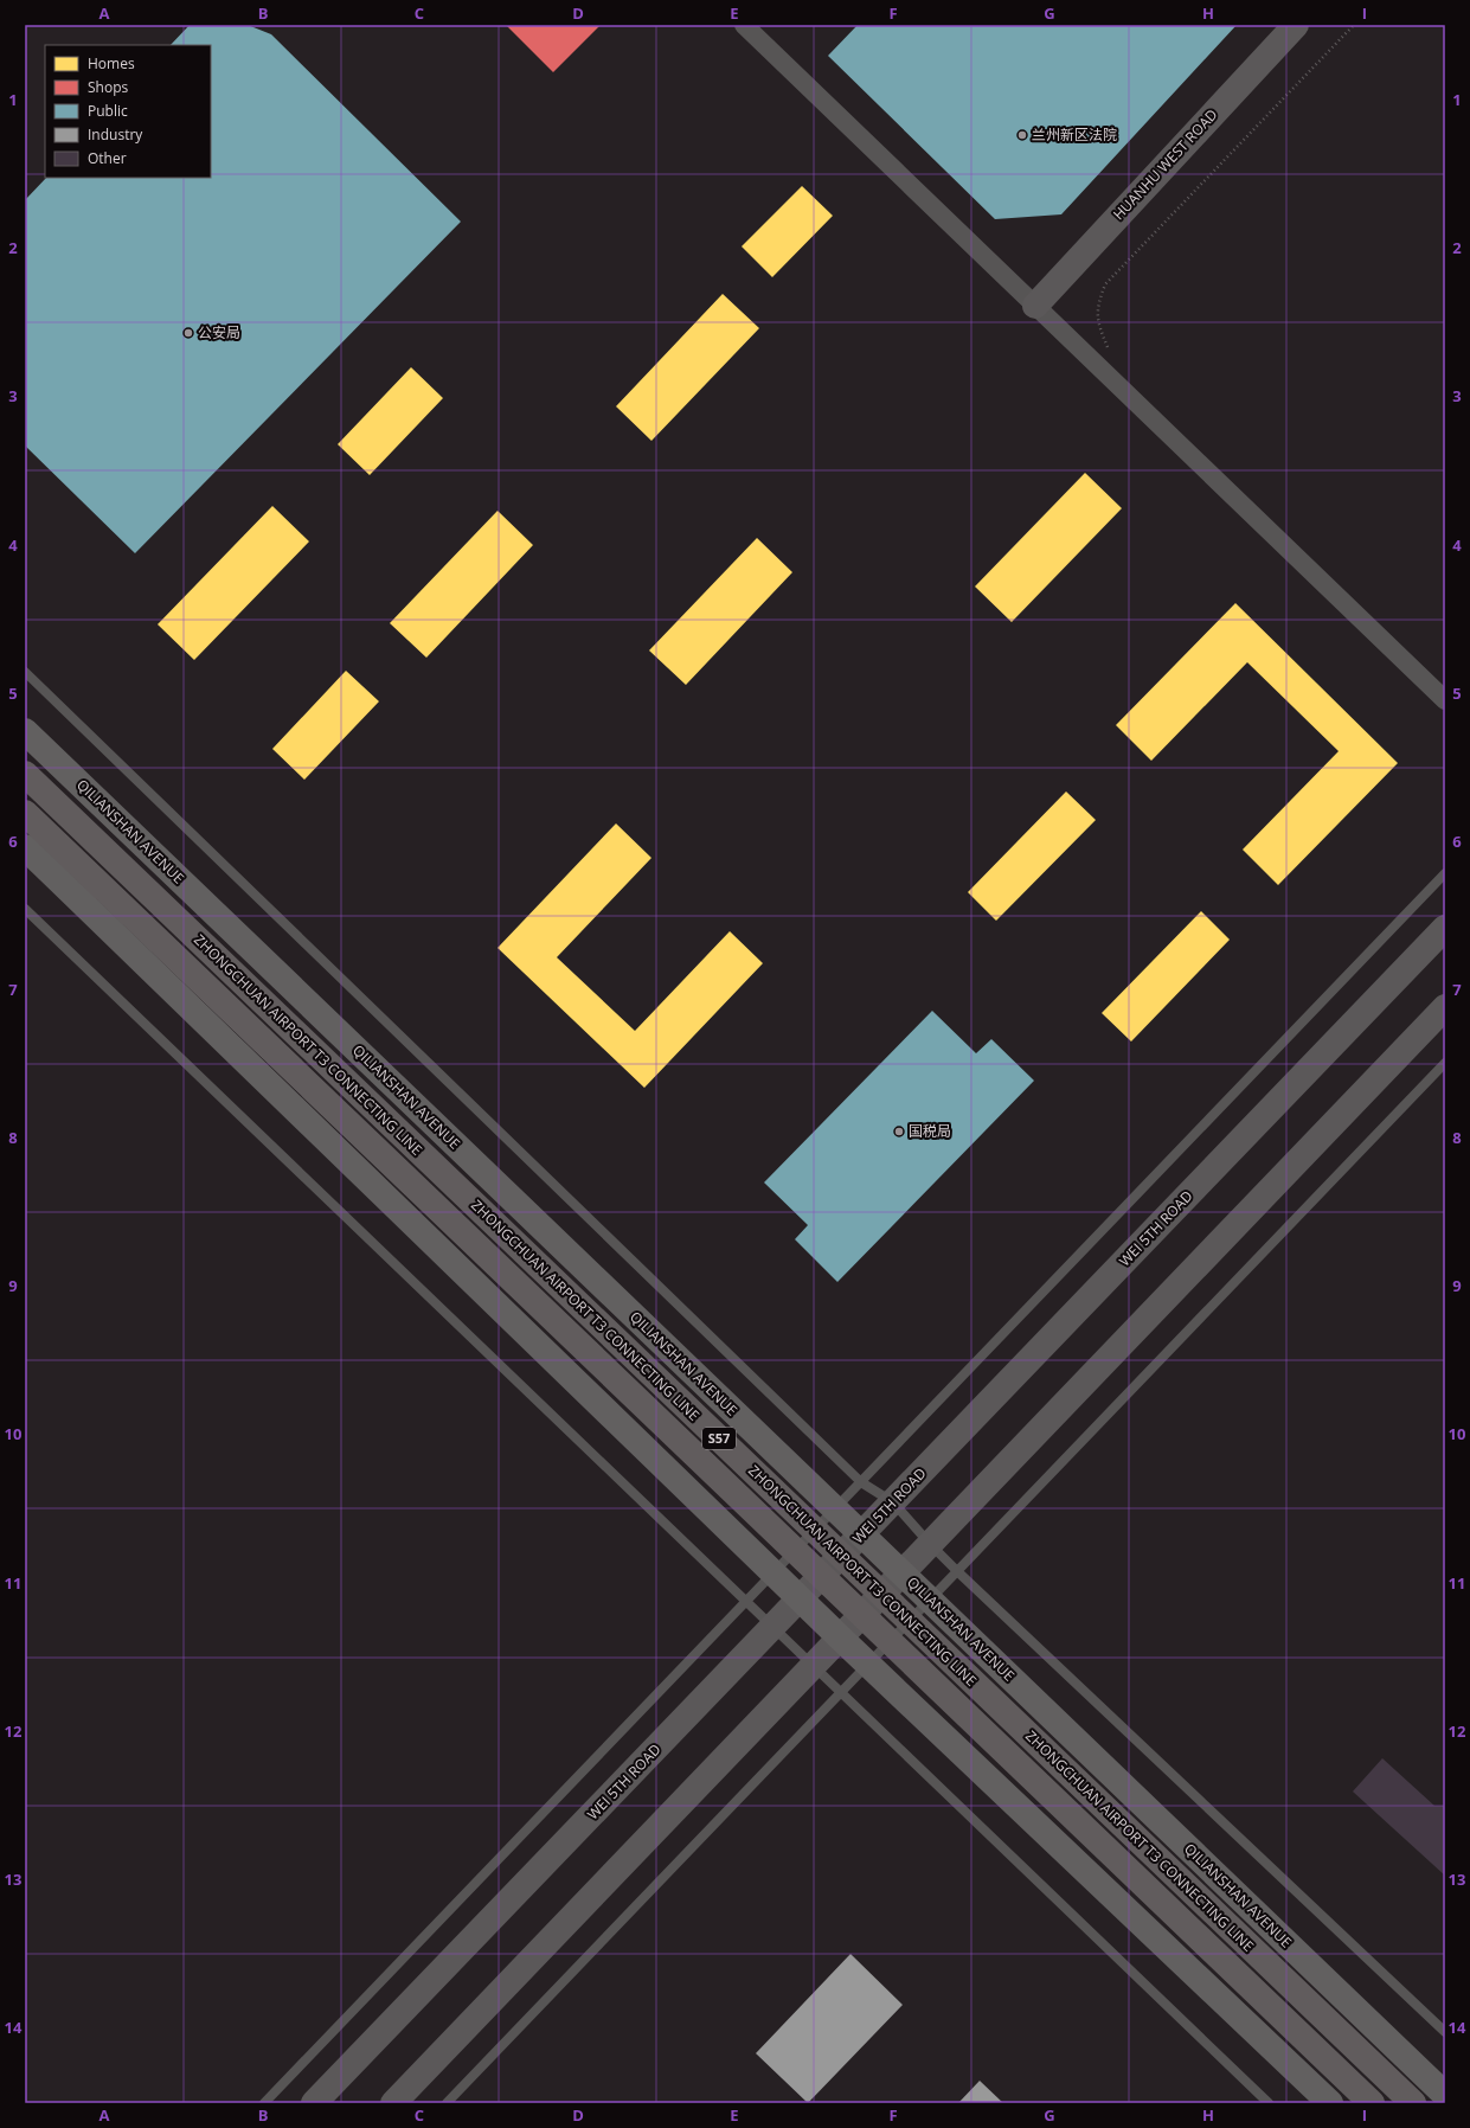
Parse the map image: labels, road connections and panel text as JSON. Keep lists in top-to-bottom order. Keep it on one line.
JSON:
{"streets":{"highway":["ZHONGCHUAN AIRPORT T3 CONNECTING LINE","S57"],"main road":["QILIANSHAN AVENUE"],"street":["HUANHU WEST ROAD","WEI 5TH ROAD"]},"crossings":[["QILIANSHAN AVENUE","WEI 5TH ROAD"]],"places":["兰州新区法院","公安局","国税局"],"legend":["Homes","Shops","Public","Industry","Other"],"grid":{"columns":["A","B","C","D","E","F","G","H","I"],"rows":["1","2","3","4","5","6","7","8","9","10","11","12","13","14"]}}
